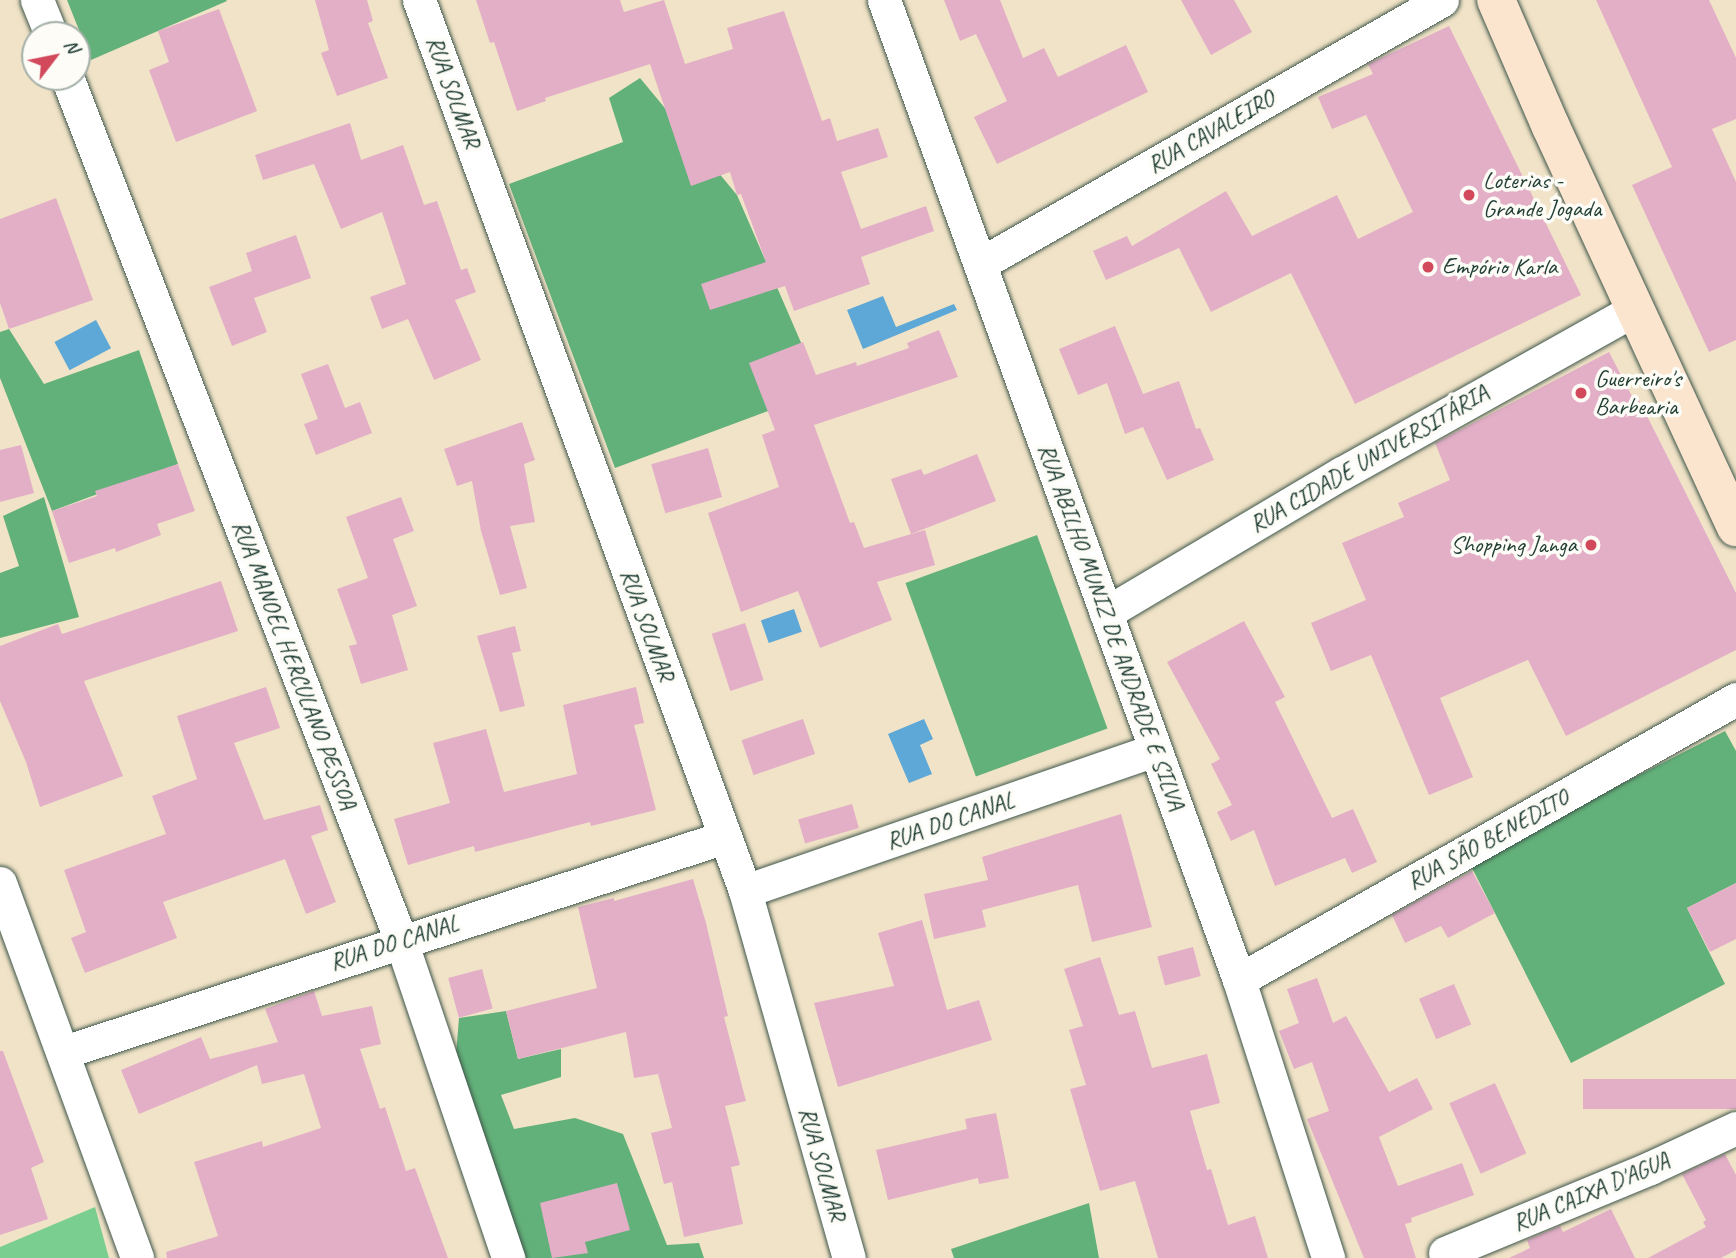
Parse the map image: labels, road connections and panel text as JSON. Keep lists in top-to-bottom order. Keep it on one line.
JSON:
{"streets":{"street":["RUA SOLMAR","RUA CAVALEIRO","RUA CIDADE UNIVERSITÁRIA","RUA ABILHO MUNIZ DE ANDRADE E SILVA","RUA MANOEL HERCULANO PESSOA","RUA DO CANAL","RUA SÃO BENEDITO","RUA CAIXA D'AGUA"]},"crossings":[["RUA SOLMAR","RUA DO CANAL"],["RUA CAVALEIRO","RUA ABILHO MUNIZ DE ANDRADE E SILVA"],["RUA CIDADE UNIVERSITÁRIA","RUA ABILHO MUNIZ DE ANDRADE E SILVA"],["RUA ABILHO MUNIZ DE ANDRADE E SILVA","RUA DO CANAL"],["RUA ABILHO MUNIZ DE ANDRADE E SILVA","RUA SÃO BENEDITO"],["RUA MANOEL HERCULANO PESSOA","RUA DO CANAL"]],"places":["Loterias - Grande Jogada","Empório Karla","Guerreiro's Barbearia","Shopping Janga"],"north":"top right"}
